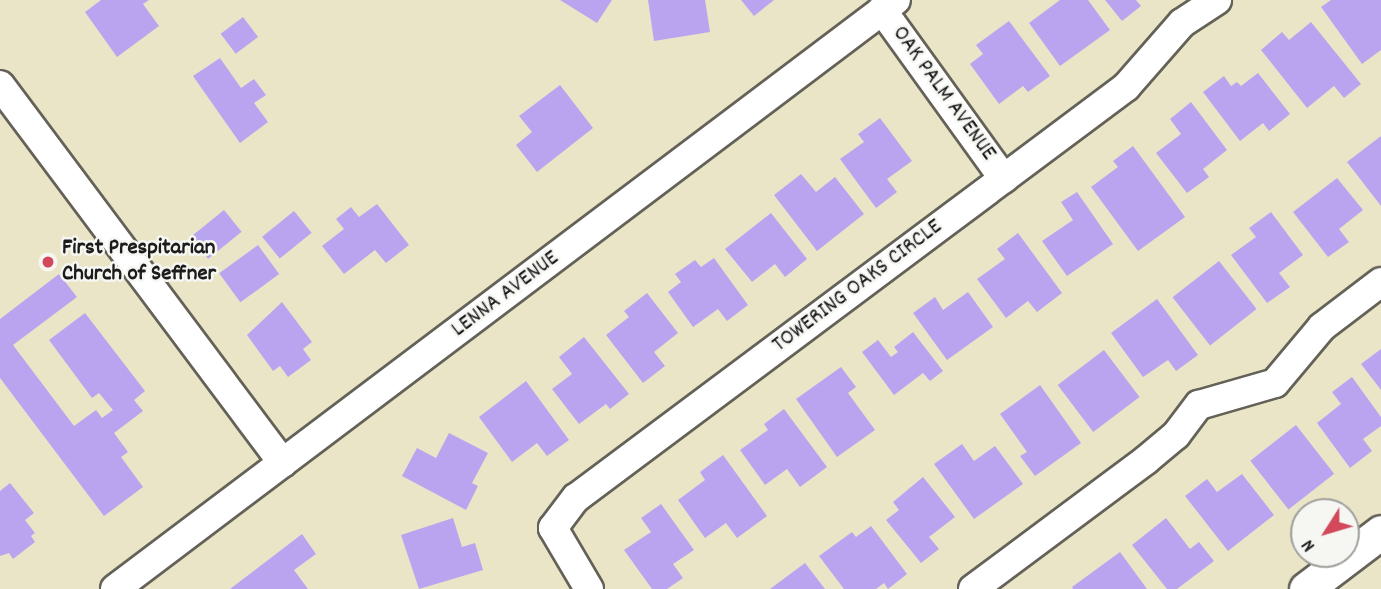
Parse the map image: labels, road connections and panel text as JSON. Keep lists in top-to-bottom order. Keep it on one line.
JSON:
{"streets":{"street":["OAK PALM AVENUE","TOWERING OAKS CIRCLE","LENNA AVENUE"]},"crossings":[["OAK PALM AVENUE","TOWERING OAKS CIRCLE"],["OAK PALM AVENUE","LENNA AVENUE"]],"places":["First Prespitarian Church of Seffner"],"north":"bottom left"}
